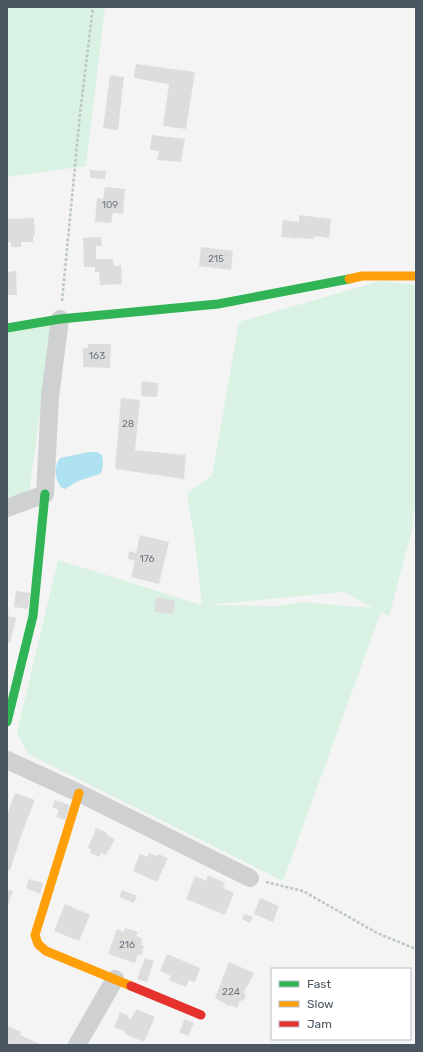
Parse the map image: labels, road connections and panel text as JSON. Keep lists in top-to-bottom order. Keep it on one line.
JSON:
{"house_numbers":["109","215","163","28","176","216","224"],"legend":["Fast","Slow","Jam"]}
